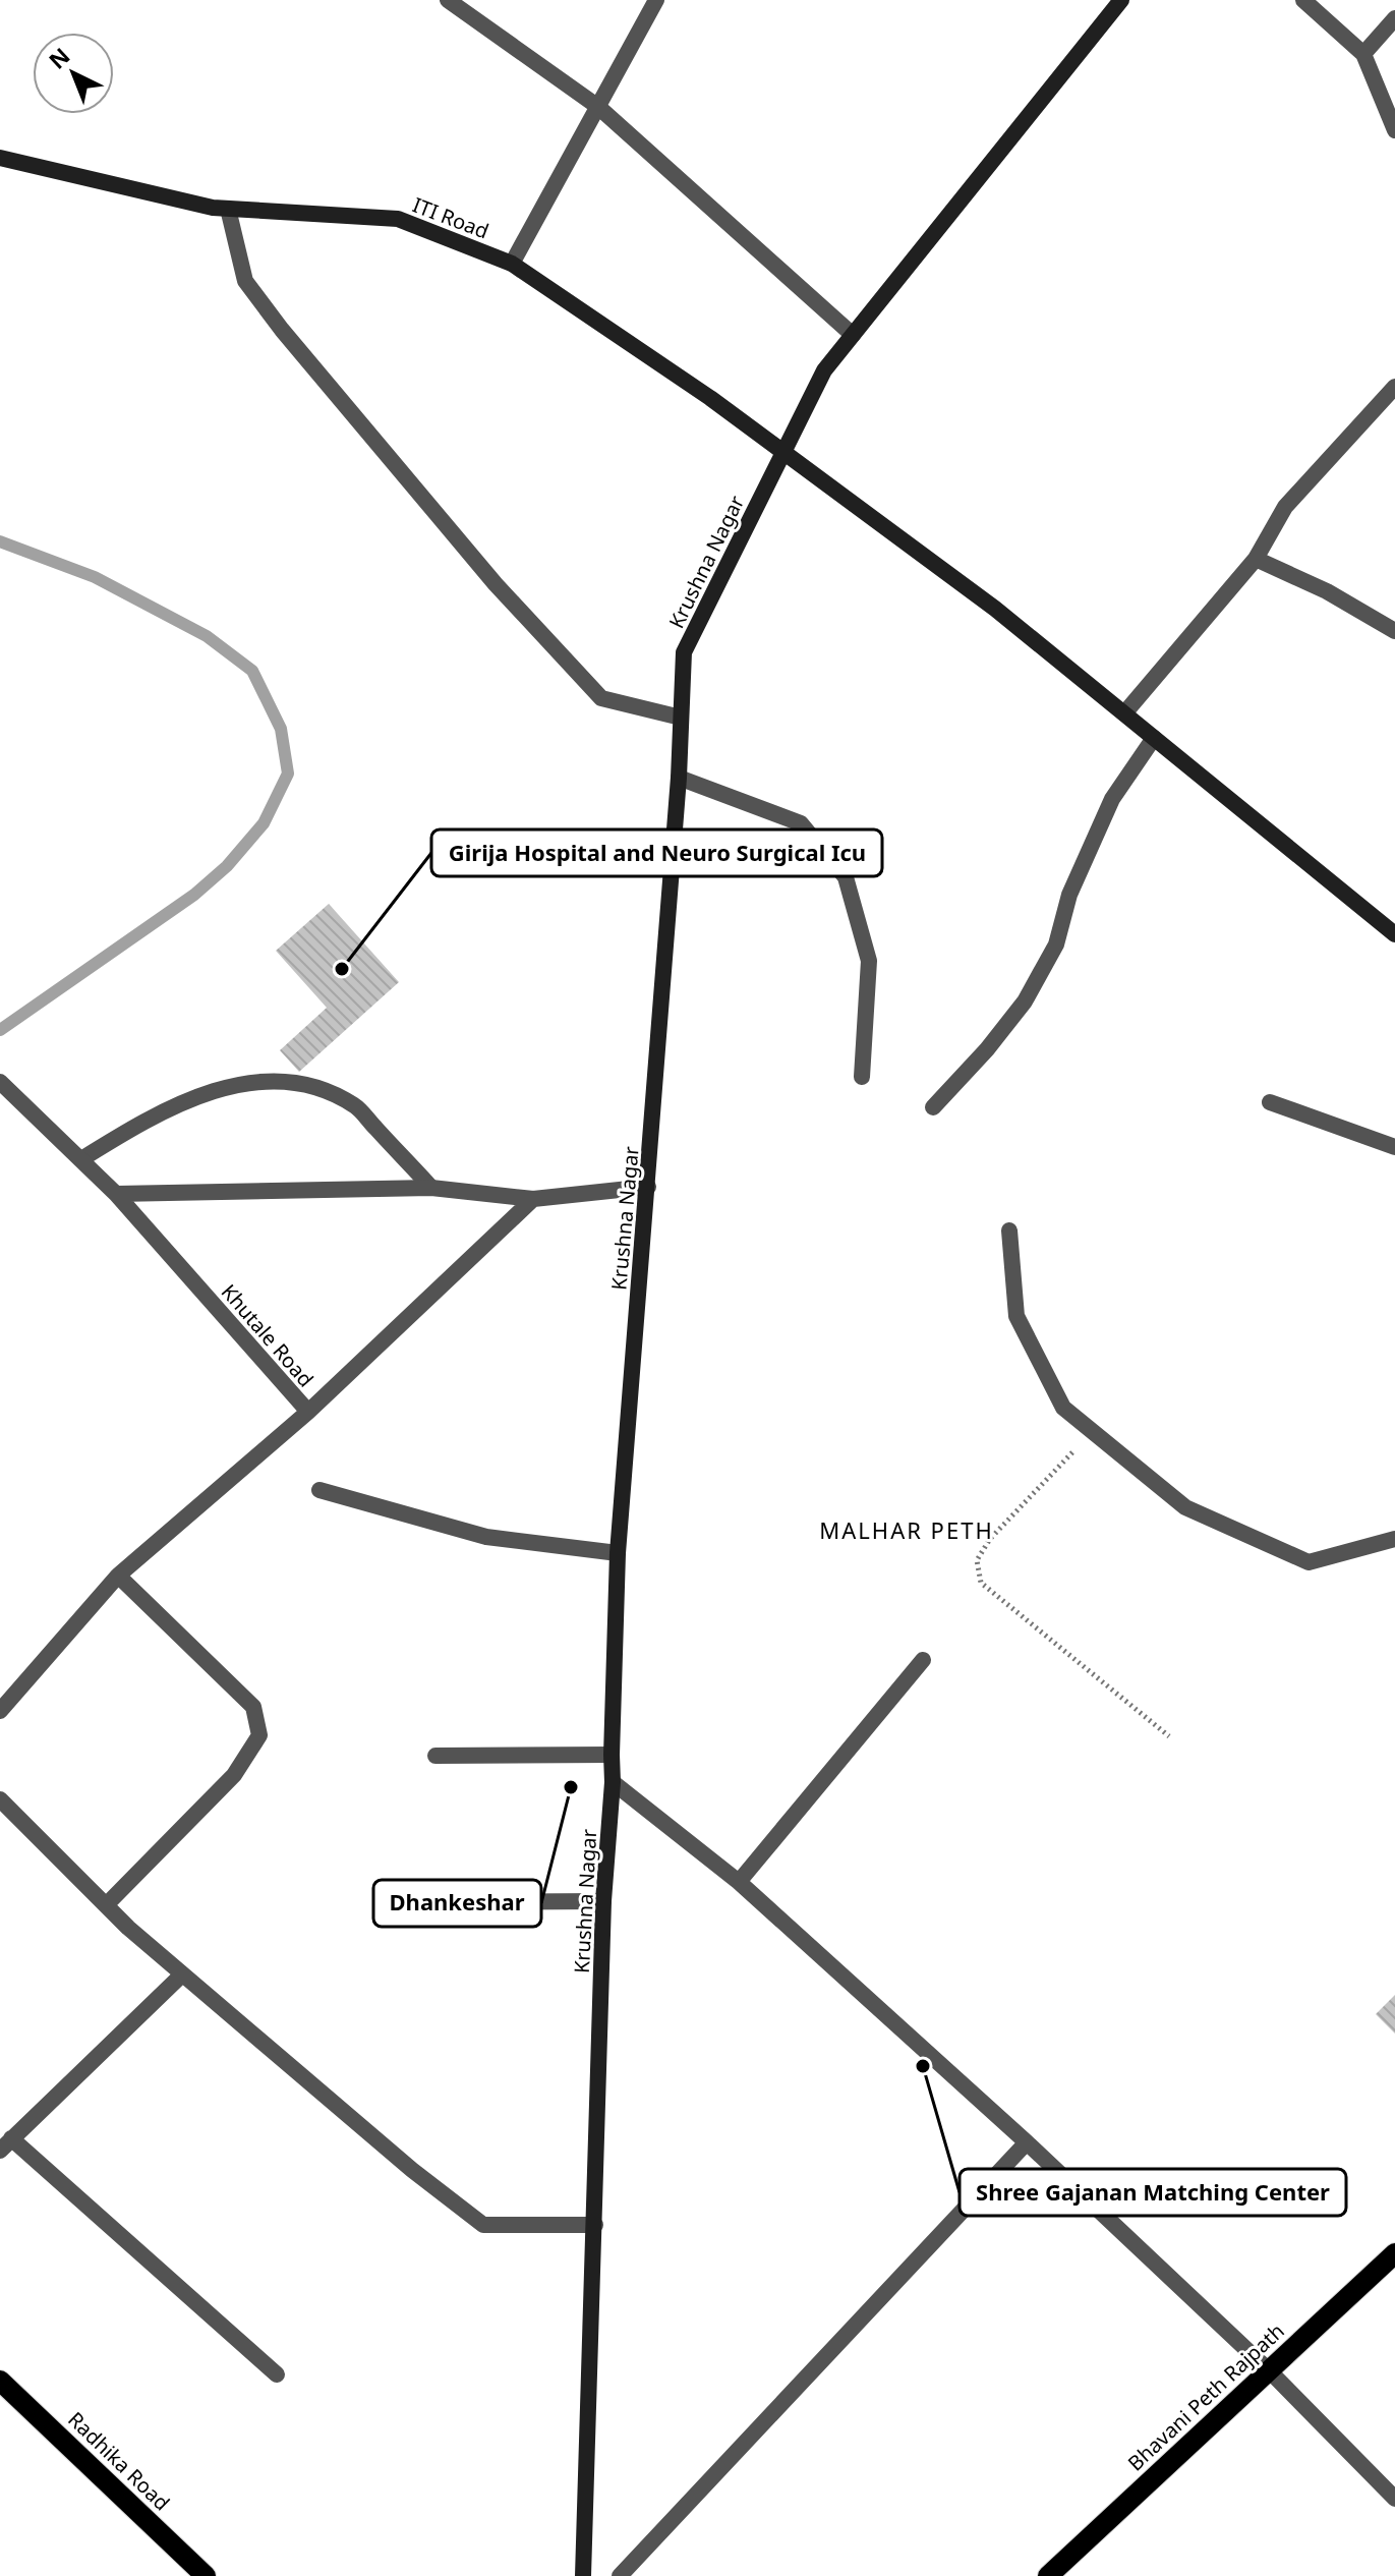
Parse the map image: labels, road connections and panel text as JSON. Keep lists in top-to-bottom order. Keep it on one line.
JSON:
{"streets":{"main road":["ITI Road","Krushna Nagar","Bhavani Peth Rajpath","Radhika Road"],"street":["Khutale Road"]},"crossings":[["ITI Road","Krushna Nagar"]],"districts":["MALHAR PETH"],"places":["Girija Hospital and Neuro Surgical Icu","Dhankeshar","Shree Gajanan Matching Center"],"north":"top left"}
